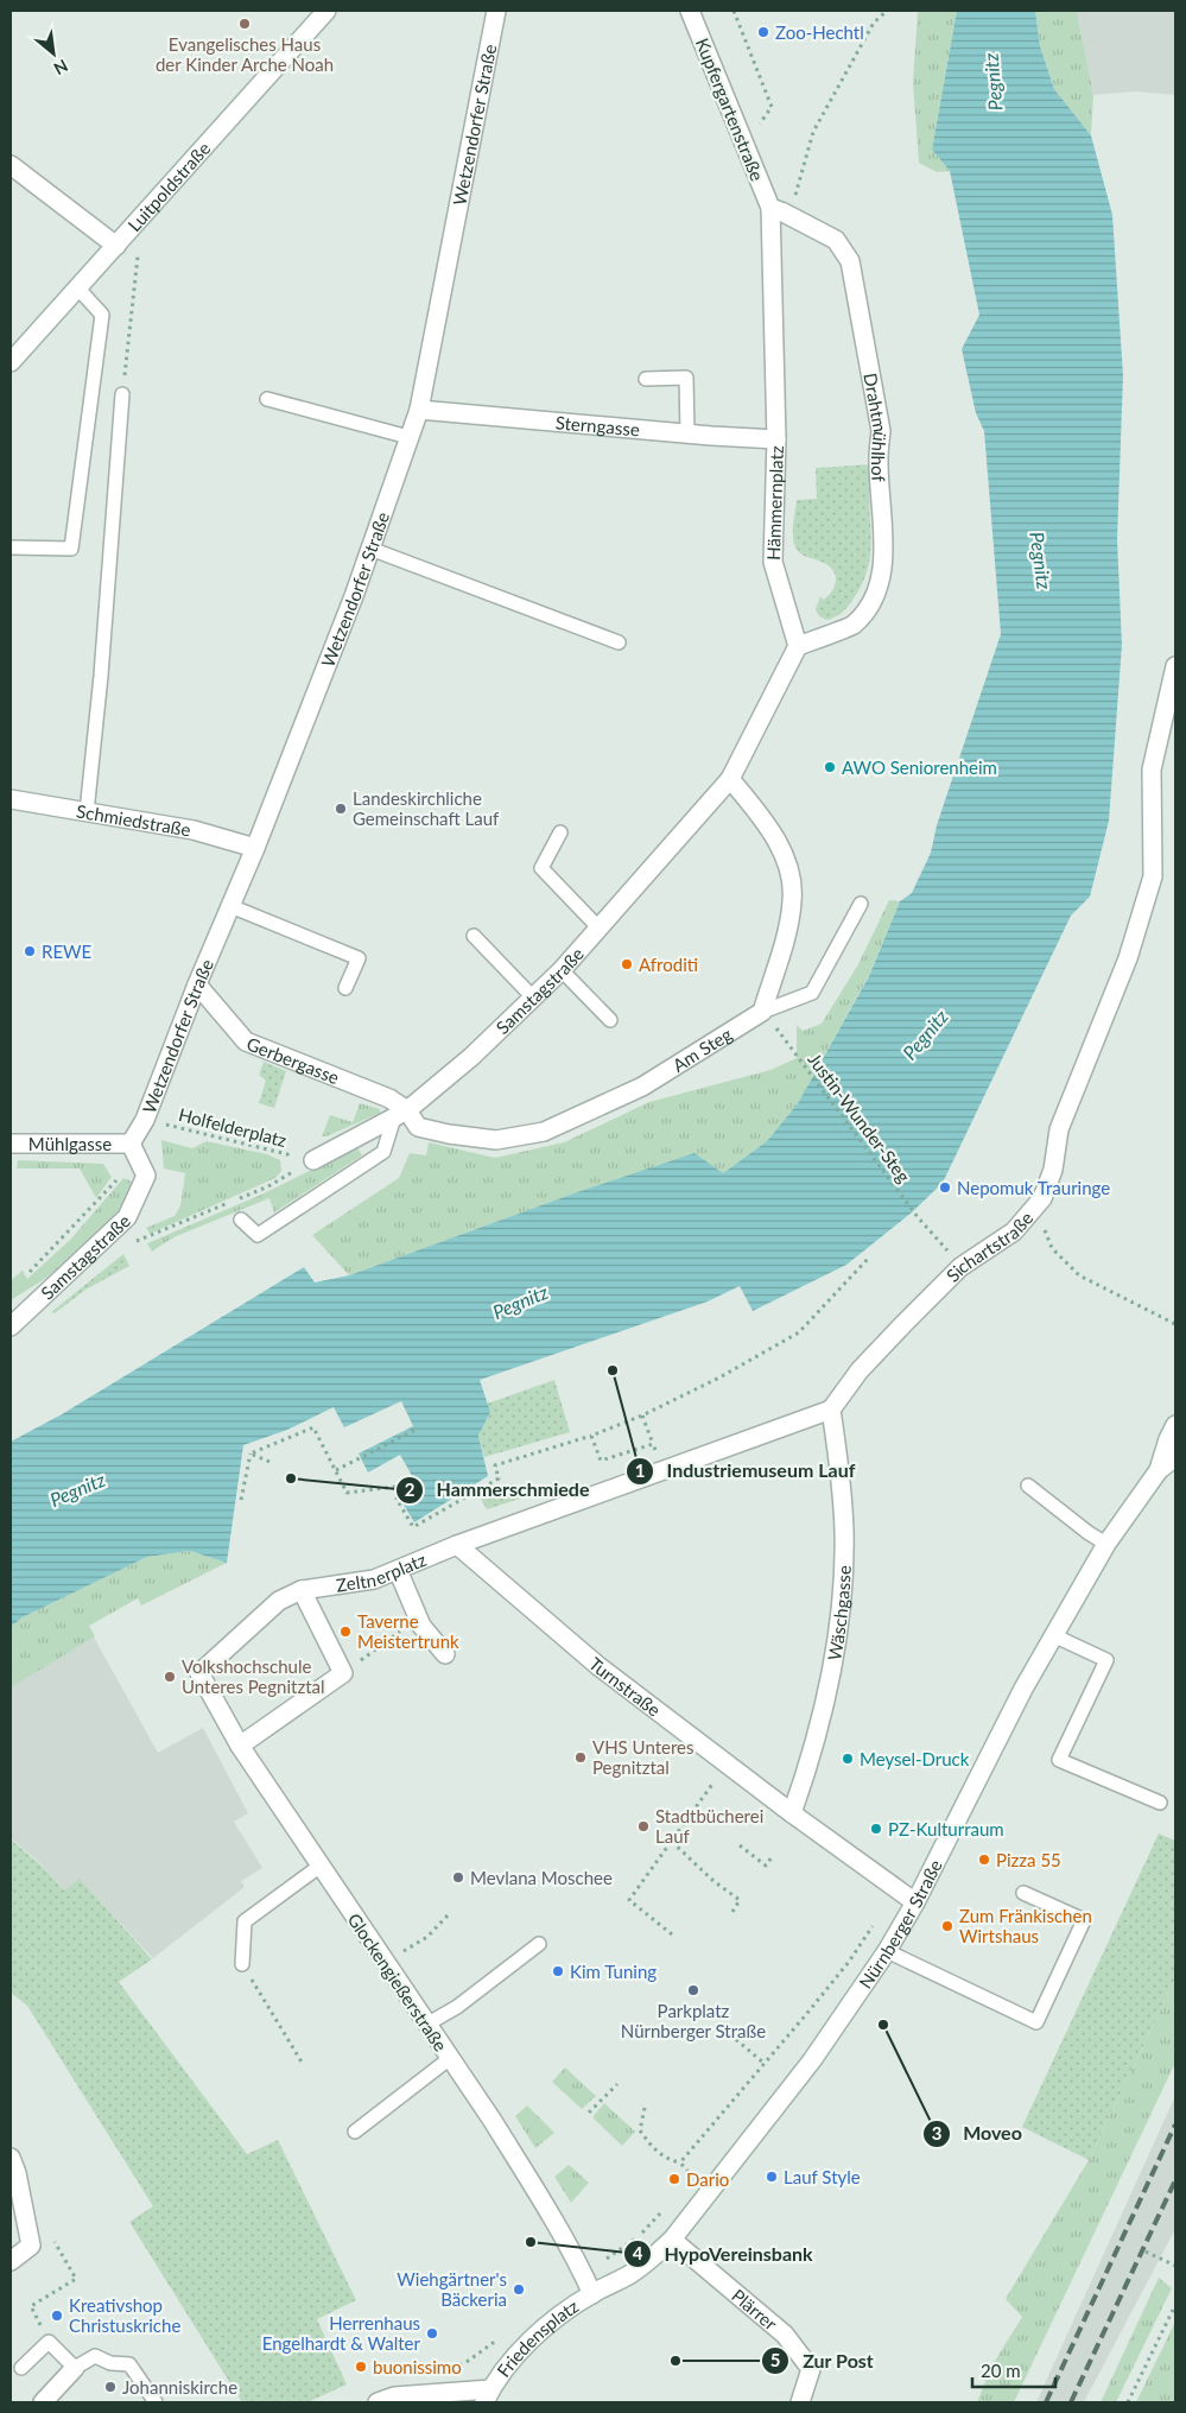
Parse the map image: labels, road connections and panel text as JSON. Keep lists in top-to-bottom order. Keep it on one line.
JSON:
{"streets":{"street":["Kupfergartenstraße","Wetzendorfer Straße","Luitpoldstraße","Sterngasse","Drahtmühlhof","Hämmernplatz","Schmiedstraße","Samstagstraße","Am Steg","Gerbergasse","Mühlgasse","Sichartstraße","Zeltnerplatz","Wäschgasse","Turnstraße","Nürnberger Straße","Glockengießerstraße","Plärrer","Friedensplatz"],"path":["Justin-Wunder-Steg","Holfelderplatz"]},"crossings":[["Kupfergartenstraße","Drahtmühlhof"],["Kupfergartenstraße","Hämmernplatz"],["Wetzendorfer Straße","Sterngasse"],["Wetzendorfer Straße","Schmiedstraße"],["Wetzendorfer Straße","Samstagstraße"],["Wetzendorfer Straße","Gerbergasse"],["Wetzendorfer Straße","Holfelderplatz"],["Wetzendorfer Straße","Mühlgasse"],["Sterngasse","Hämmernplatz"],["Drahtmühlhof","Hämmernplatz"],["Samstagstraße","Am Steg"],["Samstagstraße","Gerbergasse"],["Samstagstraße","Holfelderplatz"],["Samstagstraße","Mühlgasse"],["Am Steg","Gerbergasse"],["Justin-Wunder-Steg","Sichartstraße"],["Sichartstraße","Wäschgasse"],["Zeltnerplatz","Turnstraße"],["Zeltnerplatz","Glockengießerstraße"],["Wäschgasse","Turnstraße"],["Turnstraße","Nürnberger Straße"],["Nürnberger Straße","Glockengießerstraße"],["Nürnberger Straße","Plärrer"],["Nürnberger Straße","Friedensplatz"],["Glockengießerstraße","Friedensplatz"]],"water":["Pegnitz"],"places":["Evangelisches Haus der Kinder Arche Noah","Zoo-Hechtl","AWO Seniorenheim","Landeskirchliche Gemeinschaft Lauf","REWE","Afroditi","Nepomuk Trauringe","Industriemuseum Lauf","Hammerschmiede","Taverne Meistertrunk","Volkshochschule Unteres Pegnitztal","VHS Unteres Pegnitztal","Meysel-Druck","Stadtbücherei Lauf","PZ-Kulturraum","Pizza 55","Mevlana Moschee","Zum Fränkischen Wirtshaus","Kim Tuning","Parkplatz Nürnberger Straße","Moveo","Lauf Style","Dario","HypoVereinsbank","Wiehgärtner's Bäckeria","Kreativshop Christuskriche","Herrenhaus Engelhardt & Walter","Zur Post","buonissimo","Johanniskirche"],"scale_bar":"20 m","north":"bottom right"}
